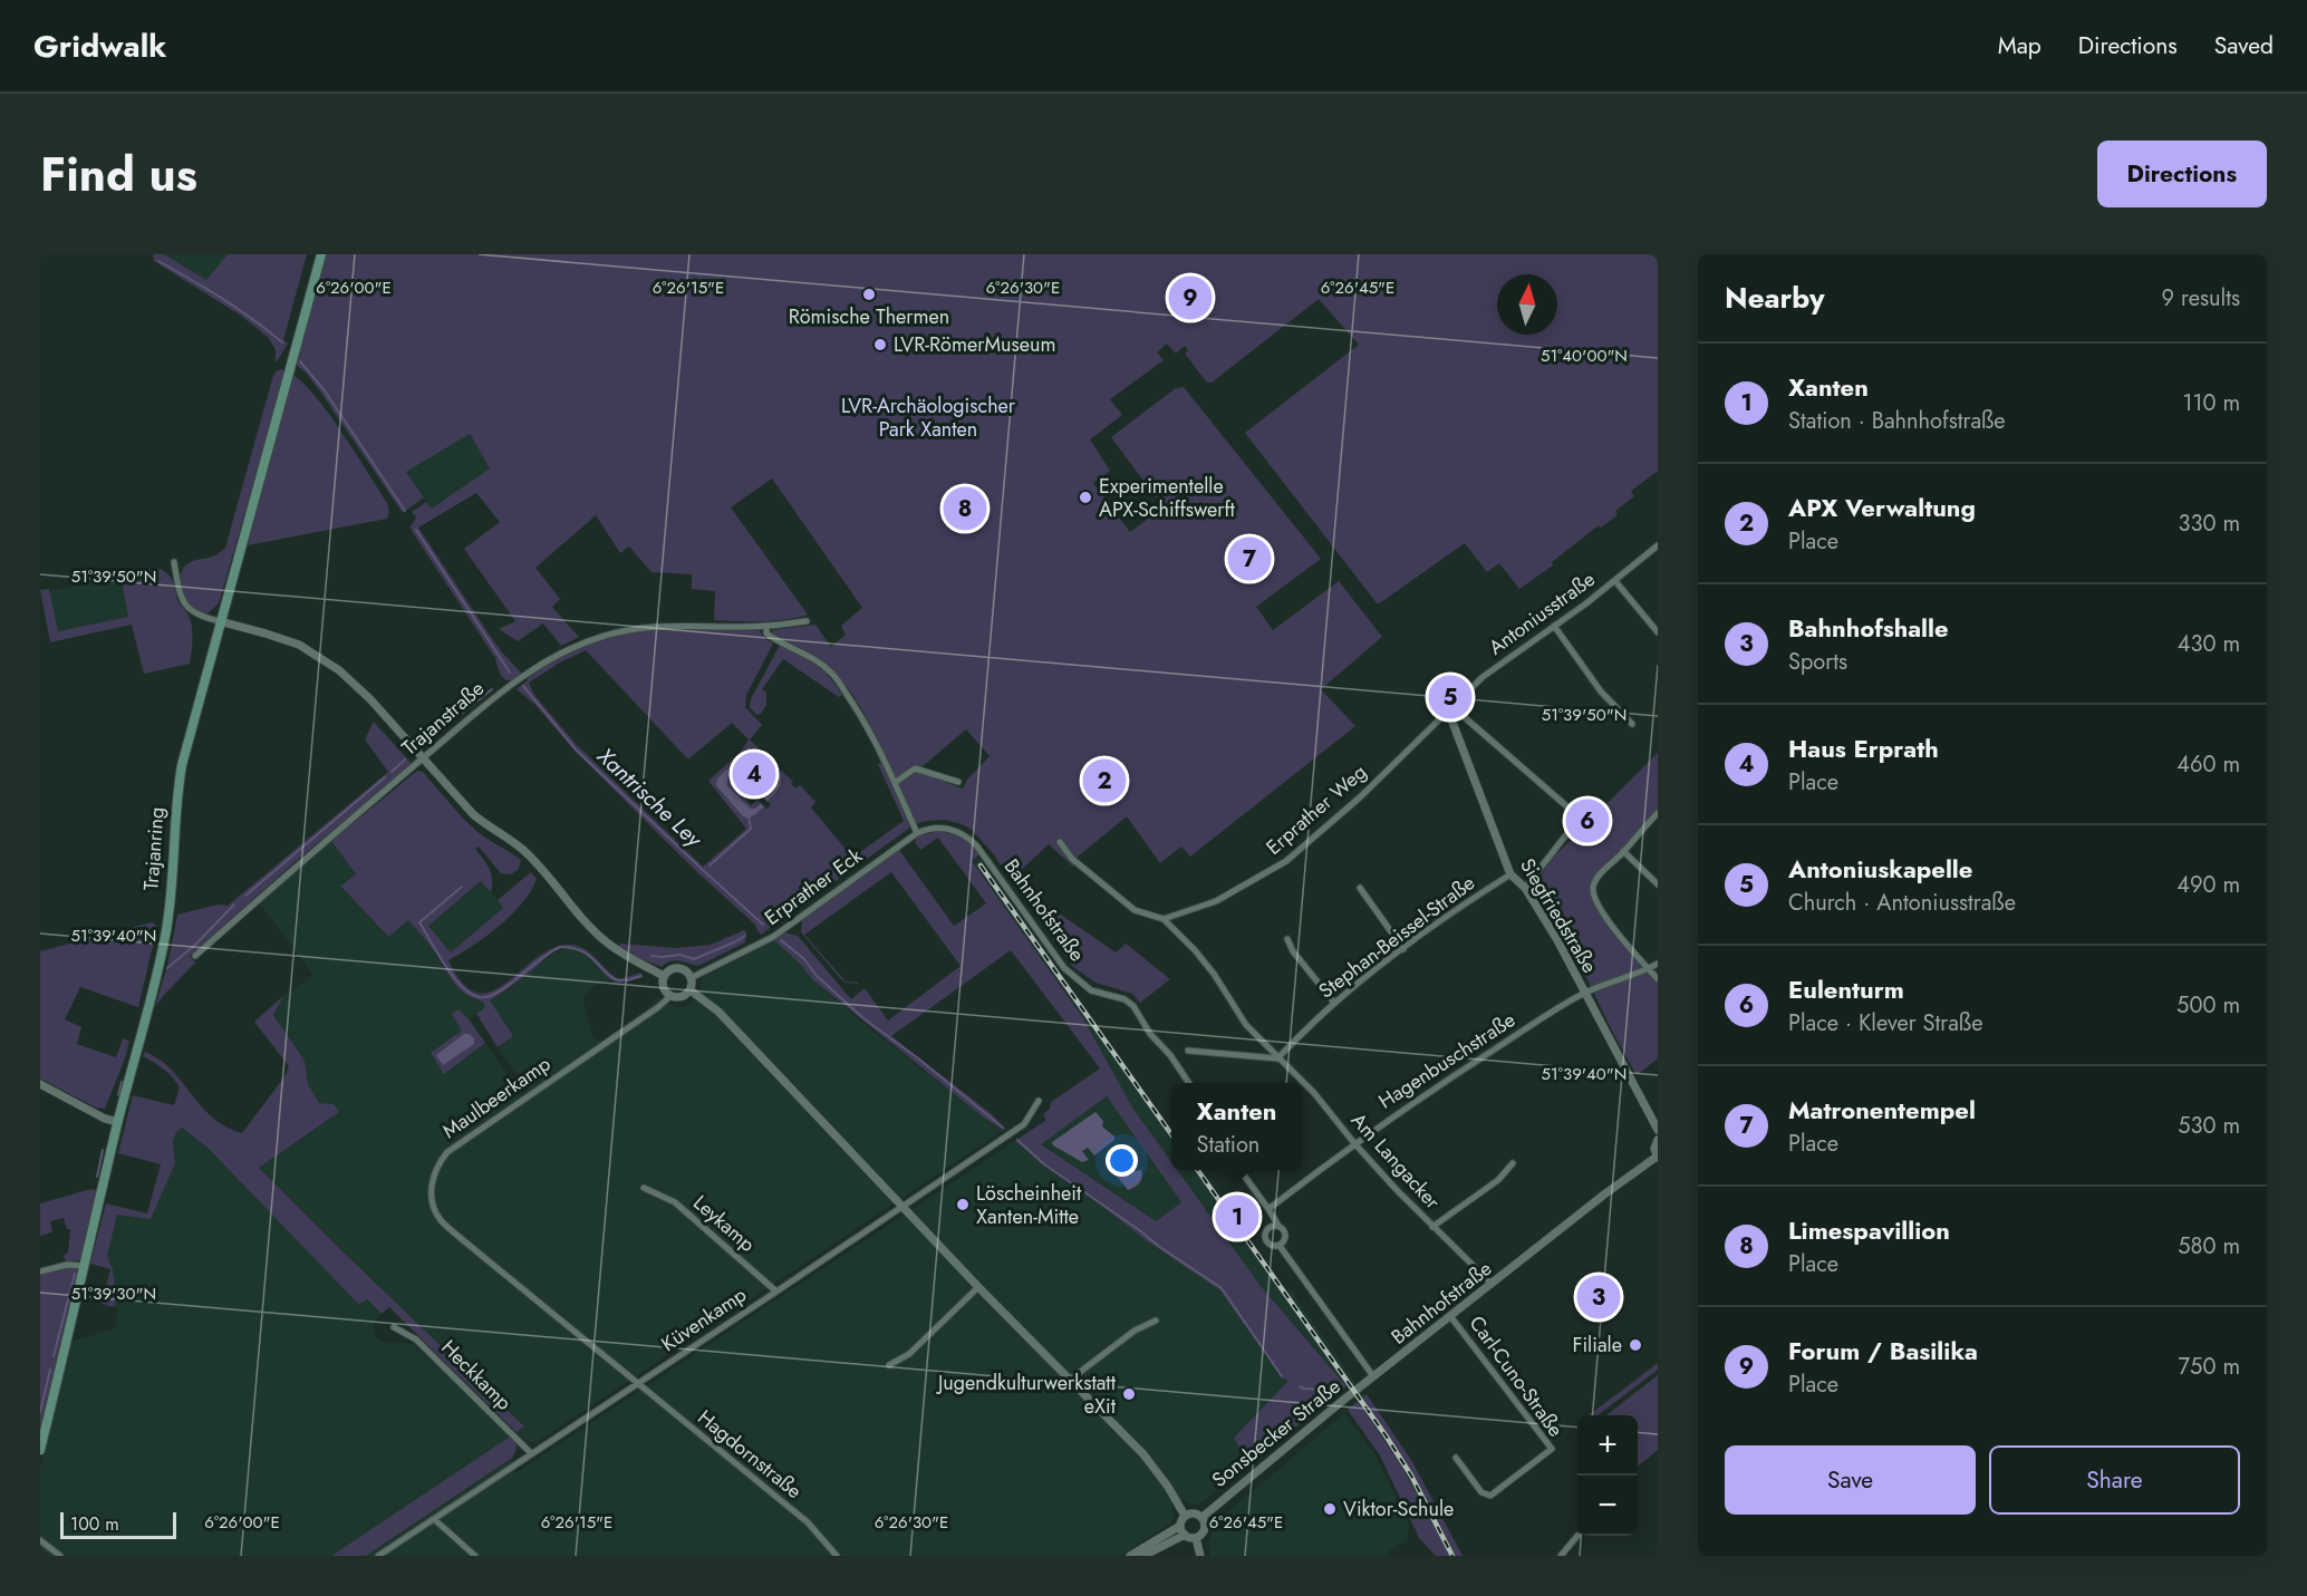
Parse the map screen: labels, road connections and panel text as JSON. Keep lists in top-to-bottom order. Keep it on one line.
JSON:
{"streets":{"main road":["Trajanring"],"street":["Antoniusstraße","Trajanstraße","Erprather Weg","Erprather Eck","Bahnhofstraße","Siegfriedstraße","Stephan-Beissel-Straße","Hagenbuschstraße","Maulbeerkamp","Am Langacker","Leykamp","Küvenkamp","Heckkamp","Carl-Cuno-Straße","Sonsbecker Straße","Hagdornstraße"]},"crossings":[["Antoniusstraße","Erprather Weg"],["Antoniusstraße","Siegfriedstraße"],["Erprather Weg","Siegfriedstraße"],["Erprather Weg","Am Langacker"],["Erprather Eck","Bahnhofstraße"],["Erprather Eck","Maulbeerkamp"],["Bahnhofstraße","Am Langacker"],["Bahnhofstraße","Carl-Cuno-Straße"],["Bahnhofstraße","Sonsbecker Straße"],["Siegfriedstraße","Stephan-Beissel-Straße"],["Siegfriedstraße","Hagenbuschstraße"],["Stephan-Beissel-Straße","Am Langacker"],["Hagenbuschstraße","Am Langacker"],["Maulbeerkamp","Küvenkamp"],["Maulbeerkamp","Hagdornstraße"],["Leykamp","Küvenkamp"],["Küvenkamp","Heckkamp"],["Küvenkamp","Hagdornstraße"]],"water":["Xantrische Ley"],"parks":["LVR-Archäologischer Park Xanten"],"places":["Römische Thermen","LVR-RömerMuseum","Experimentelle APX-Schiffswerft","Löscheinheit Xanten-Mitte","Filiale","Jugendkulturwerkstatt eXit","Viktor-Schule"],"scale_bar":"100 m","north":"top","page":{"header":"Gridwalk","nav":["Map","Directions","Saved"],"title":"Find us","buttons":["Directions",["Save","Share"]],"heading":["Nearby","9 results"],"pins":["9","8","7","5","4","2","6","1","3"],"list":[{"mark":"1","name":"Xanten","note":"Station · Bahnhofstraße","value":"110 m"},{"mark":"2","name":"APX Verwaltung","note":"Place","value":"330 m"},{"mark":"3","name":"Bahnhofshalle","note":"Sports","value":"430 m"},{"mark":"4","name":"Haus Erprath","note":"Place","value":"460 m"},{"mark":"5","name":"Antoniuskapelle","note":"Church · Antoniusstraße","value":"490 m"},{"mark":"6","name":"Eulenturm","note":"Place · Klever Straße","value":"500 m"},{"mark":"7","name":"Matronentempel","note":"Place","value":"530 m"},{"mark":"8","name":"Limespavillion","note":"Place","value":"580 m"},{"mark":"9","name":"Forum / Basilika","note":"Place","value":"750 m"}],"popup":["Xanten","Station"],"map_buttons":["+","−"],"scale":"100 m"},"coordinates":["6°26'30\"E","6°26'00\"E","6°26'15\"E","6°26'45\"E","51°40'00\"N","51°39'50\"N","51°39'40\"N","51°39'30\"N"]}
